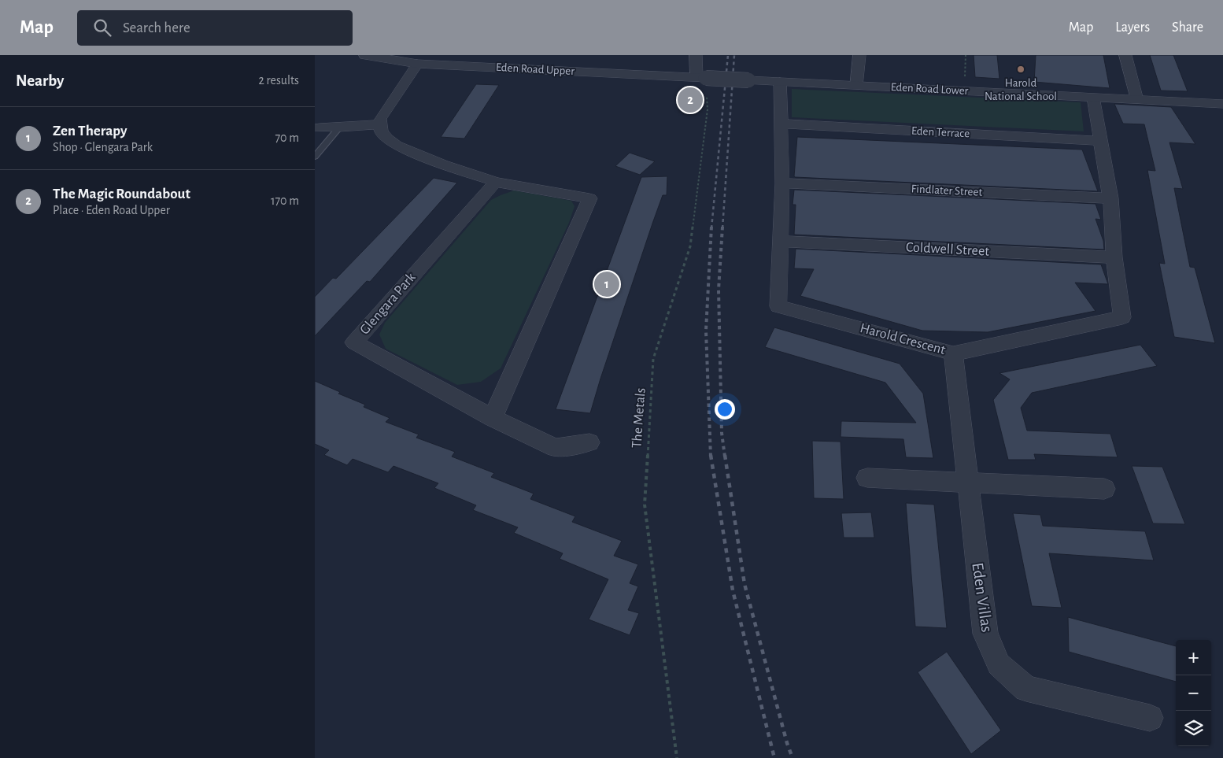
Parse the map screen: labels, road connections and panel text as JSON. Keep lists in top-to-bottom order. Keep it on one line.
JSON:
{"streets":{"street":["Eden Road Upper","Eden Road Lower","Eden Terrace","Findlater Street","Coldwell Street","Glengara Park","Harold Crescent","Eden Villas"],"path":["The Metals"]},"crossings":[["Eden Road Upper","Eden Road Lower"],["Eden Road Upper","The Metals"],["Eden Road Lower","Harold Crescent"],["Eden Road Lower","The Metals"],["Eden Terrace","Harold Crescent"],["Findlater Street","Harold Crescent"],["Coldwell Street","Harold Crescent"],["Harold Crescent","Eden Villas"]],"places":["Harold National School"],"page":{"header":"Map","search":"Search here","nav":["Map","Layers","Share"],"heading":["Nearby","2 results"],"pins":["2","1"],"list":[{"mark":"1","name":"Zen Therapy","note":"Shop · Glengara Park","value":"70 m"},{"mark":"2","name":"The Magic Roundabout","note":"Place · Eden Road Upper","value":"170 m"}],"map_buttons":["+","−"]}}
